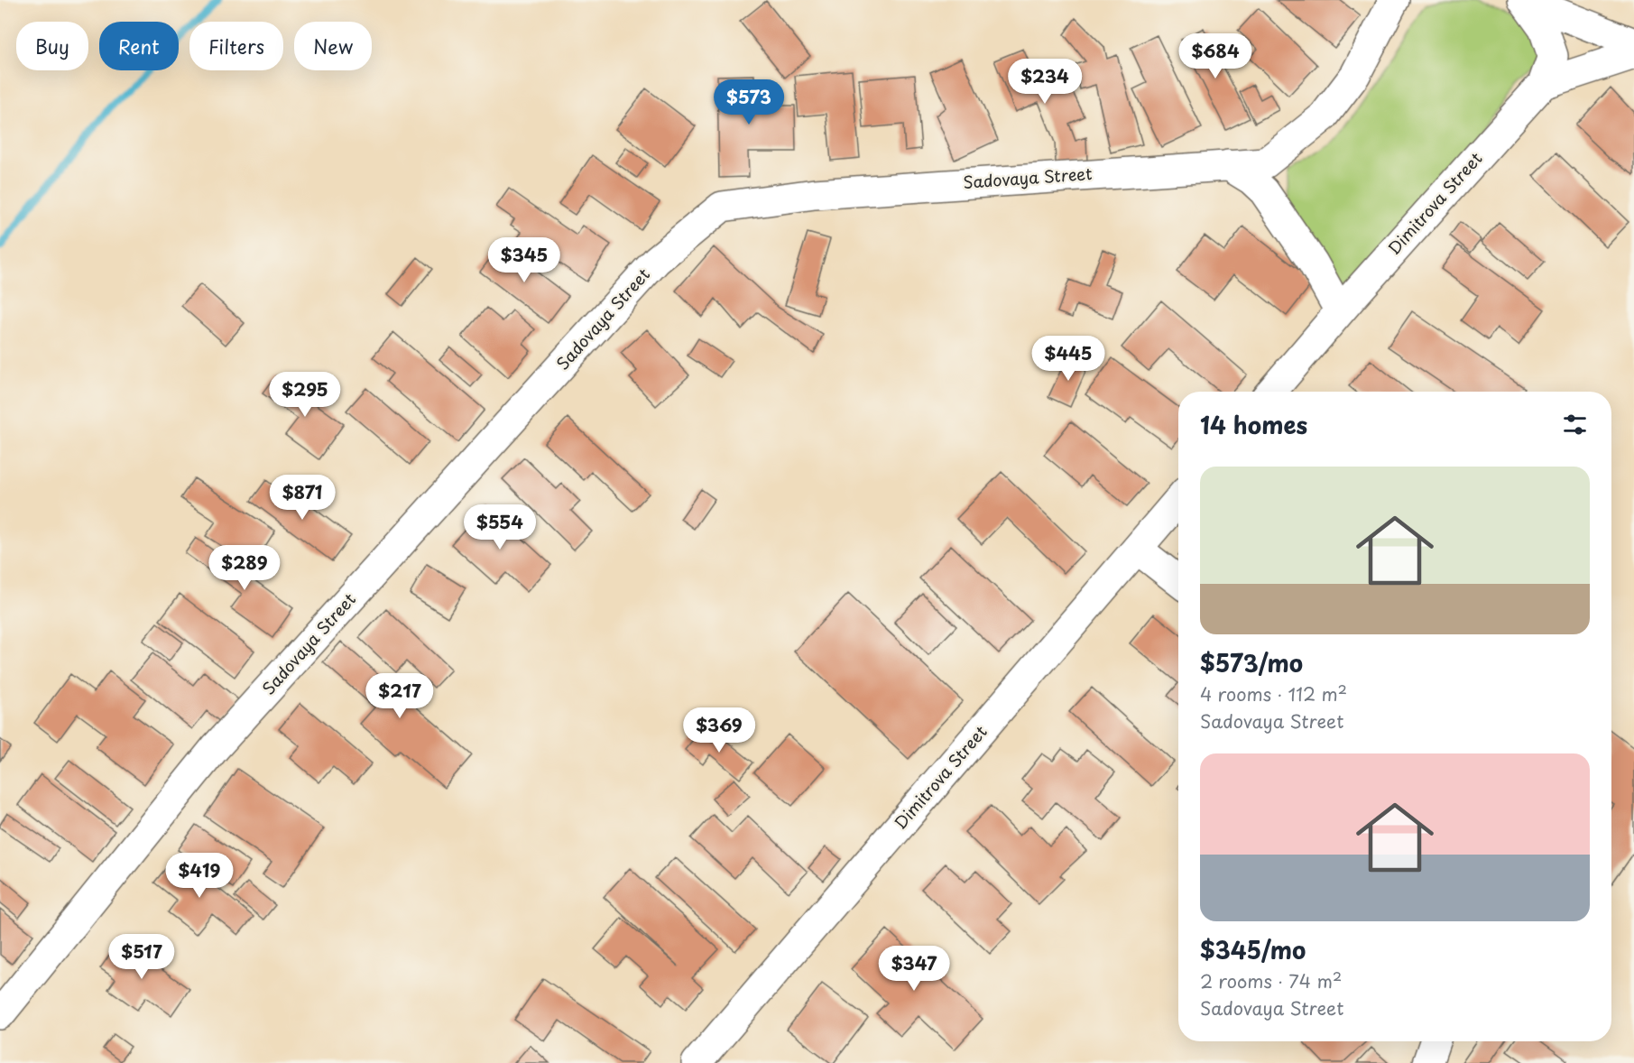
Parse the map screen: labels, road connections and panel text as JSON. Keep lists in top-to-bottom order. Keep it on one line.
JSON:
{"streets":{"street":["Sadovaya Street","Dimitrova Street"]},"page":{"chip":["Buy","Rent","Filters","New"],"price":["$684","$234","$573","$345","$445","$295","$871","$554","$289","$217","$369","$419","$517","$347"],"heading":"14 homes","list":[{"name":"$573/mo","note":"4 rooms · 112 m² · Sadovaya Street"},{"name":"$345/mo","note":"2 rooms · 74 m² · Sadovaya Street"}]}}
